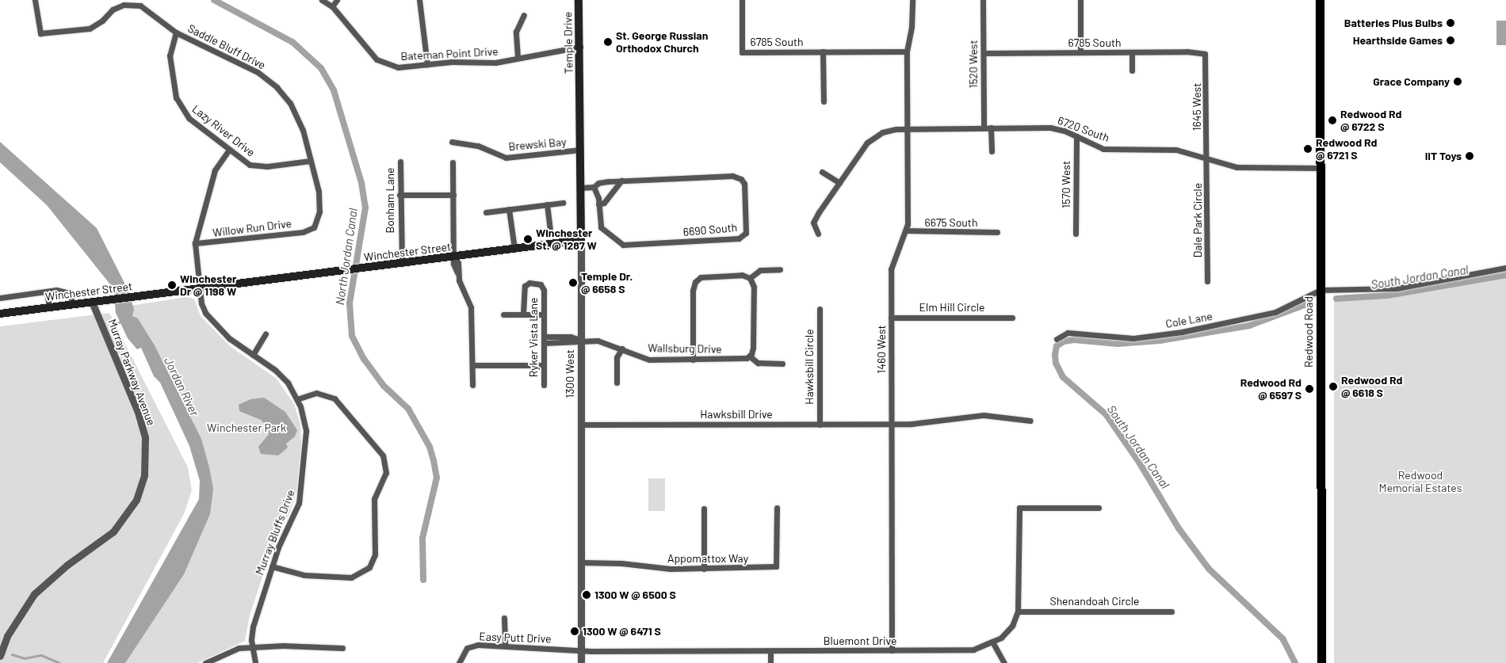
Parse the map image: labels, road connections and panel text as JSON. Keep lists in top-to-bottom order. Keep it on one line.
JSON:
{"streets":{"main road":["Temple Drive","Winchester Street","Redwood Road","1300 West"],"street":["6785 South","Saddle Bluff Drive","Bateman Point Drive","1520 West","1645 West","6720 South","Lazy River Drive","Brewski Bay","1570 West","Bonham Lane","Dale Park Circle","6675 South","Willow Run Drive","6690 South","Elm Hill Circle","Cole Lane","Ryker Vista Lane","Wallsburg Drive","1460 West","Hawksbill Circle","Murray Parkway Avenue","Hawksbill Drive","Murray Bluffs Drive","Appomattox Way","Shenandoah Circle","Easy Putt Drive","Bluemont Drive"]},"crossings":[["6785 South","1520 West"],["6785 South","1645 West"],["6785 South","1460 West"],["Temple Drive","Bateman Point Drive"],["Temple Drive","1300 West"],["Saddle Bluff Drive","Lazy River Drive"],["Saddle Bluff Drive","Willow Run Drive"],["1520 West","6720 South"],["1645 West","6720 South"],["1645 West","Dale Park Circle"],["6720 South","1570 West"],["6720 South","Dale Park Circle"],["6720 South","Redwood Road"],["6720 South","1460 West"],["Lazy River Drive","Murray Bluffs Drive"],["Brewski Bay","1300 West"],["Bonham Lane","Winchester Street"],["6675 South","1460 West"],["Willow Run Drive","Murray Bluffs Drive"],["6690 South","1300 West"],["Winchester Street","Murray Parkway Avenue"],["Winchester Street","1300 West"],["Winchester Street","Murray Bluffs Drive"],["Elm Hill Circle","1460 West"],["Cole Lane","Redwood Road"],["Ryker Vista Lane","Wallsburg Drive"],["Wallsburg Drive","1300 West"],["1460 West","Hawksbill Drive"],["1460 West","Bluemont Drive"],["Hawksbill Circle","Hawksbill Drive"],["1300 West","Hawksbill Drive"],["1300 West","Appomattox Way"],["1300 West","Easy Putt Drive"],["1300 West","Bluemont Drive"],["Shenandoah Circle","Bluemont Drive"],["Easy Putt Drive","Bluemont Drive"]],"water":["North Jordan Canal","South Jordan Canal","Jordan River"],"parks":["Winchester Park","Redwood Memorial Estates"],"places":["Batteries Plus Bulbs","Hearthside Games","St. George Russian Orthodox Church","Grace Company","Redwood Rd @ 6722 S","Redwood Rd @ 6721 S","IIT Toys","Winchester St. @ 1287 W","Temple Dr. @ 6658 S","Winchester Dr @ 1198 W","Redwood Rd @ 6618 S","Redwood Rd @ 6597 S","1300 W @ 6500 S","1300 W @ 6471 S"]}
